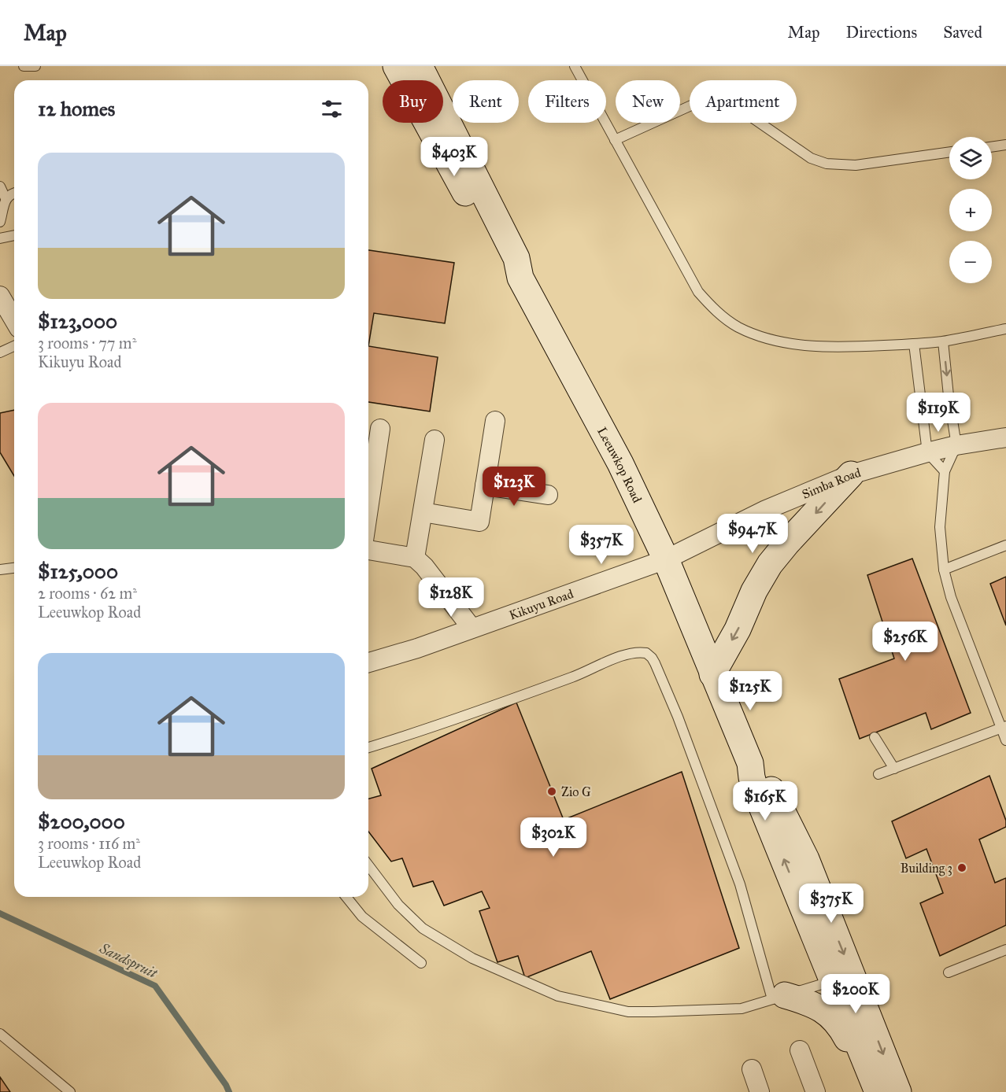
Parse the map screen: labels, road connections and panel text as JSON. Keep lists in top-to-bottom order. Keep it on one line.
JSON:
{"streets":{"street":["Leeuwkop Road","Simba Road","Kikuyu Road"]},"crossings":[["Leeuwkop Road","Simba Road"],["Leeuwkop Road","Kikuyu Road"],["Simba Road","Kikuyu Road"]],"water":["Sandspruit"],"places":["Zio G","Building 3"],"page":{"header":"Map","nav":["Map","Directions","Saved"],"chip":["Buy","Rent","Filters","New","Apartment"],"heading":"12 homes","map_buttons":["+","−"],"price":["$403K","$119K","$123K","$94.7K","$357K","$128K","$256K","$125K","$165K","$302K","$375K","$200K"],"list":[{"name":"$123,000","note":"3 rooms · 77 m² · Kikuyu Road"},{"name":"$125,000","note":"2 rooms · 62 m² · Leeuwkop Road"},{"name":"$200,000","note":"3 rooms · 116 m² · Leeuwkop Road"}]}}
